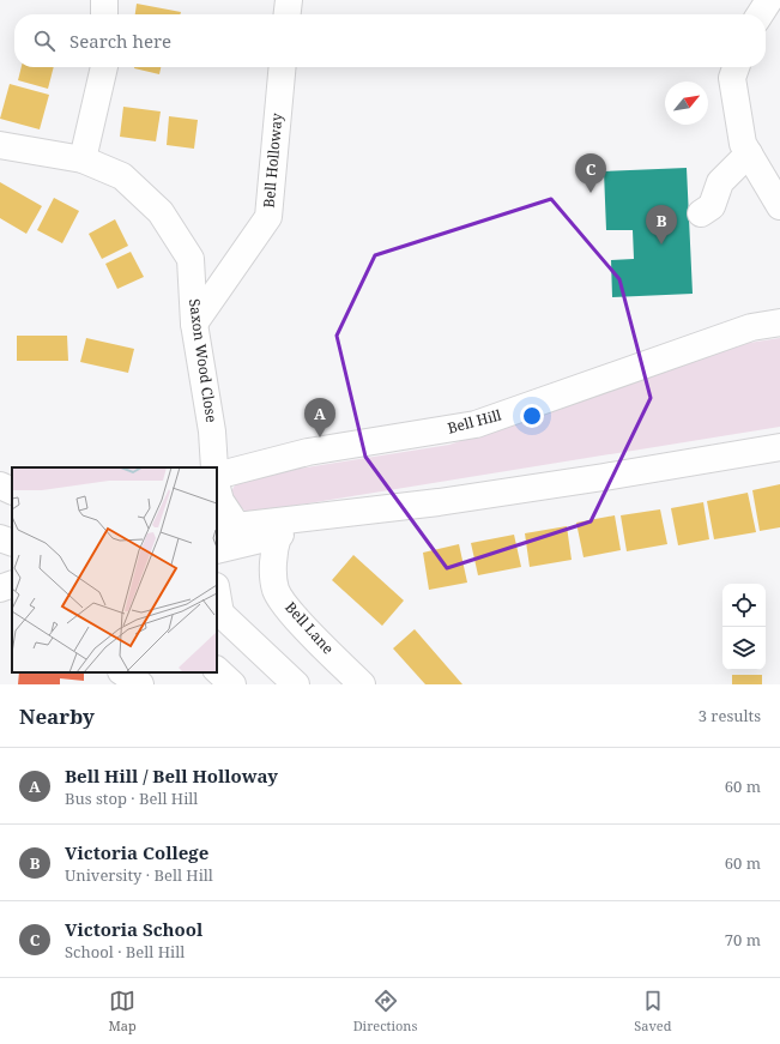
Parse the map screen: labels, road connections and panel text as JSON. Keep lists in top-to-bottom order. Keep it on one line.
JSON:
{"streets":{"main road":["Bell Holloway","Saxon Wood Close","Bell Hill","Bell Lane"]},"crossings":[["Bell Holloway","Saxon Wood Close"]],"north":"top right","page":{"search":"Search here","pins":["C","B","A"],"heading":["Nearby","3 results"],"list":[{"mark":"A","name":"Bell Hill / Bell Holloway","note":"Bus stop · Bell Hill","value":"60 m"},{"mark":"B","name":"Victoria College","note":"University · Bell Hill","value":"60 m"},{"mark":"C","name":"Victoria School","note":"School · Bell Hill","value":"70 m"}],"nav":["Map","Directions","Saved"]}}
